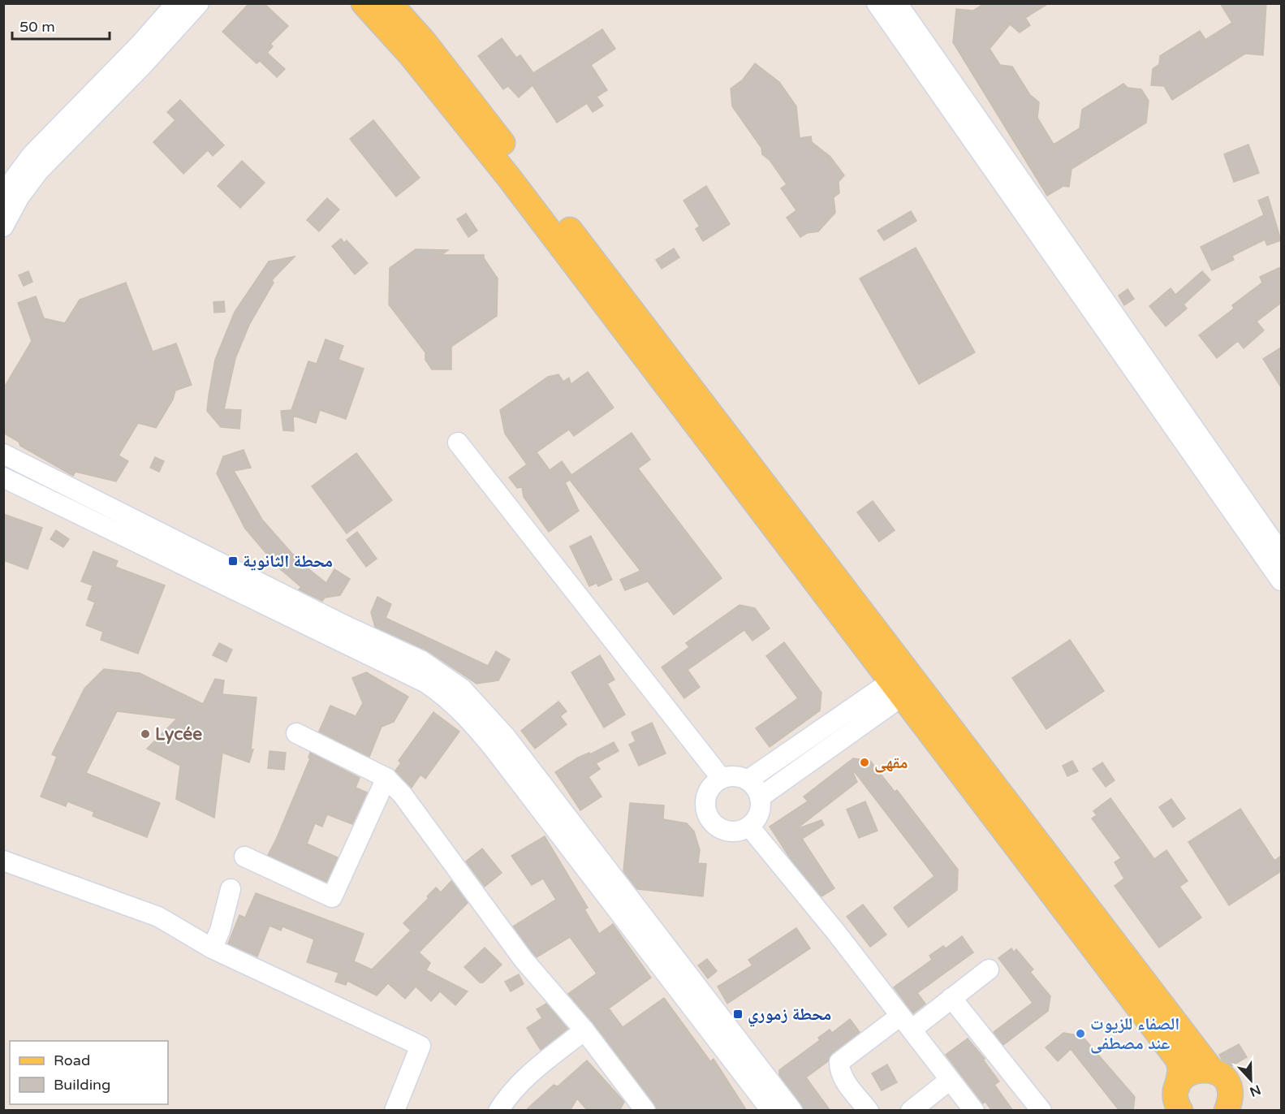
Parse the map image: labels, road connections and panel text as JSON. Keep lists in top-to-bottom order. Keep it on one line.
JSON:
{"places":{"transit":["محطة الثانوية","محطة زموري"],"other":["Lycée","مقهى","الصفاء للزيوت عند مصطفى"]},"legend":["Road","Building"],"scale_bar":"50 m","north":"bottom"}
